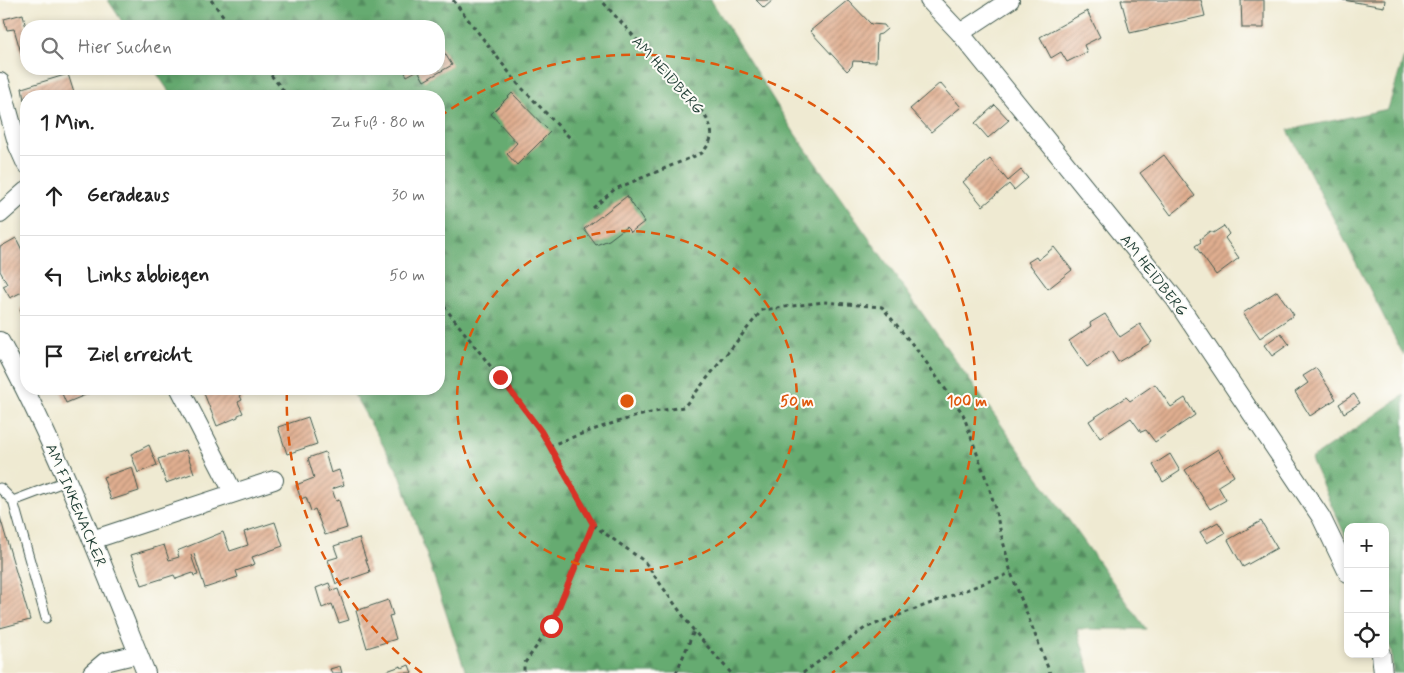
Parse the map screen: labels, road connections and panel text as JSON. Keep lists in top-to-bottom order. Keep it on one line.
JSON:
{"streets":{"street":["AM HEIDBERG","AM FINKENACKER"]},"page":{"search":"Hier suchen","heading":["1 Min.","Zu Fuß · 80 m"],"list":[["Geradeaus","30 m"],["Links abbiegen","50 m"],"Ziel erreicht"],"map_buttons":["+","−"]},"rings":["50 m","100 m"]}
